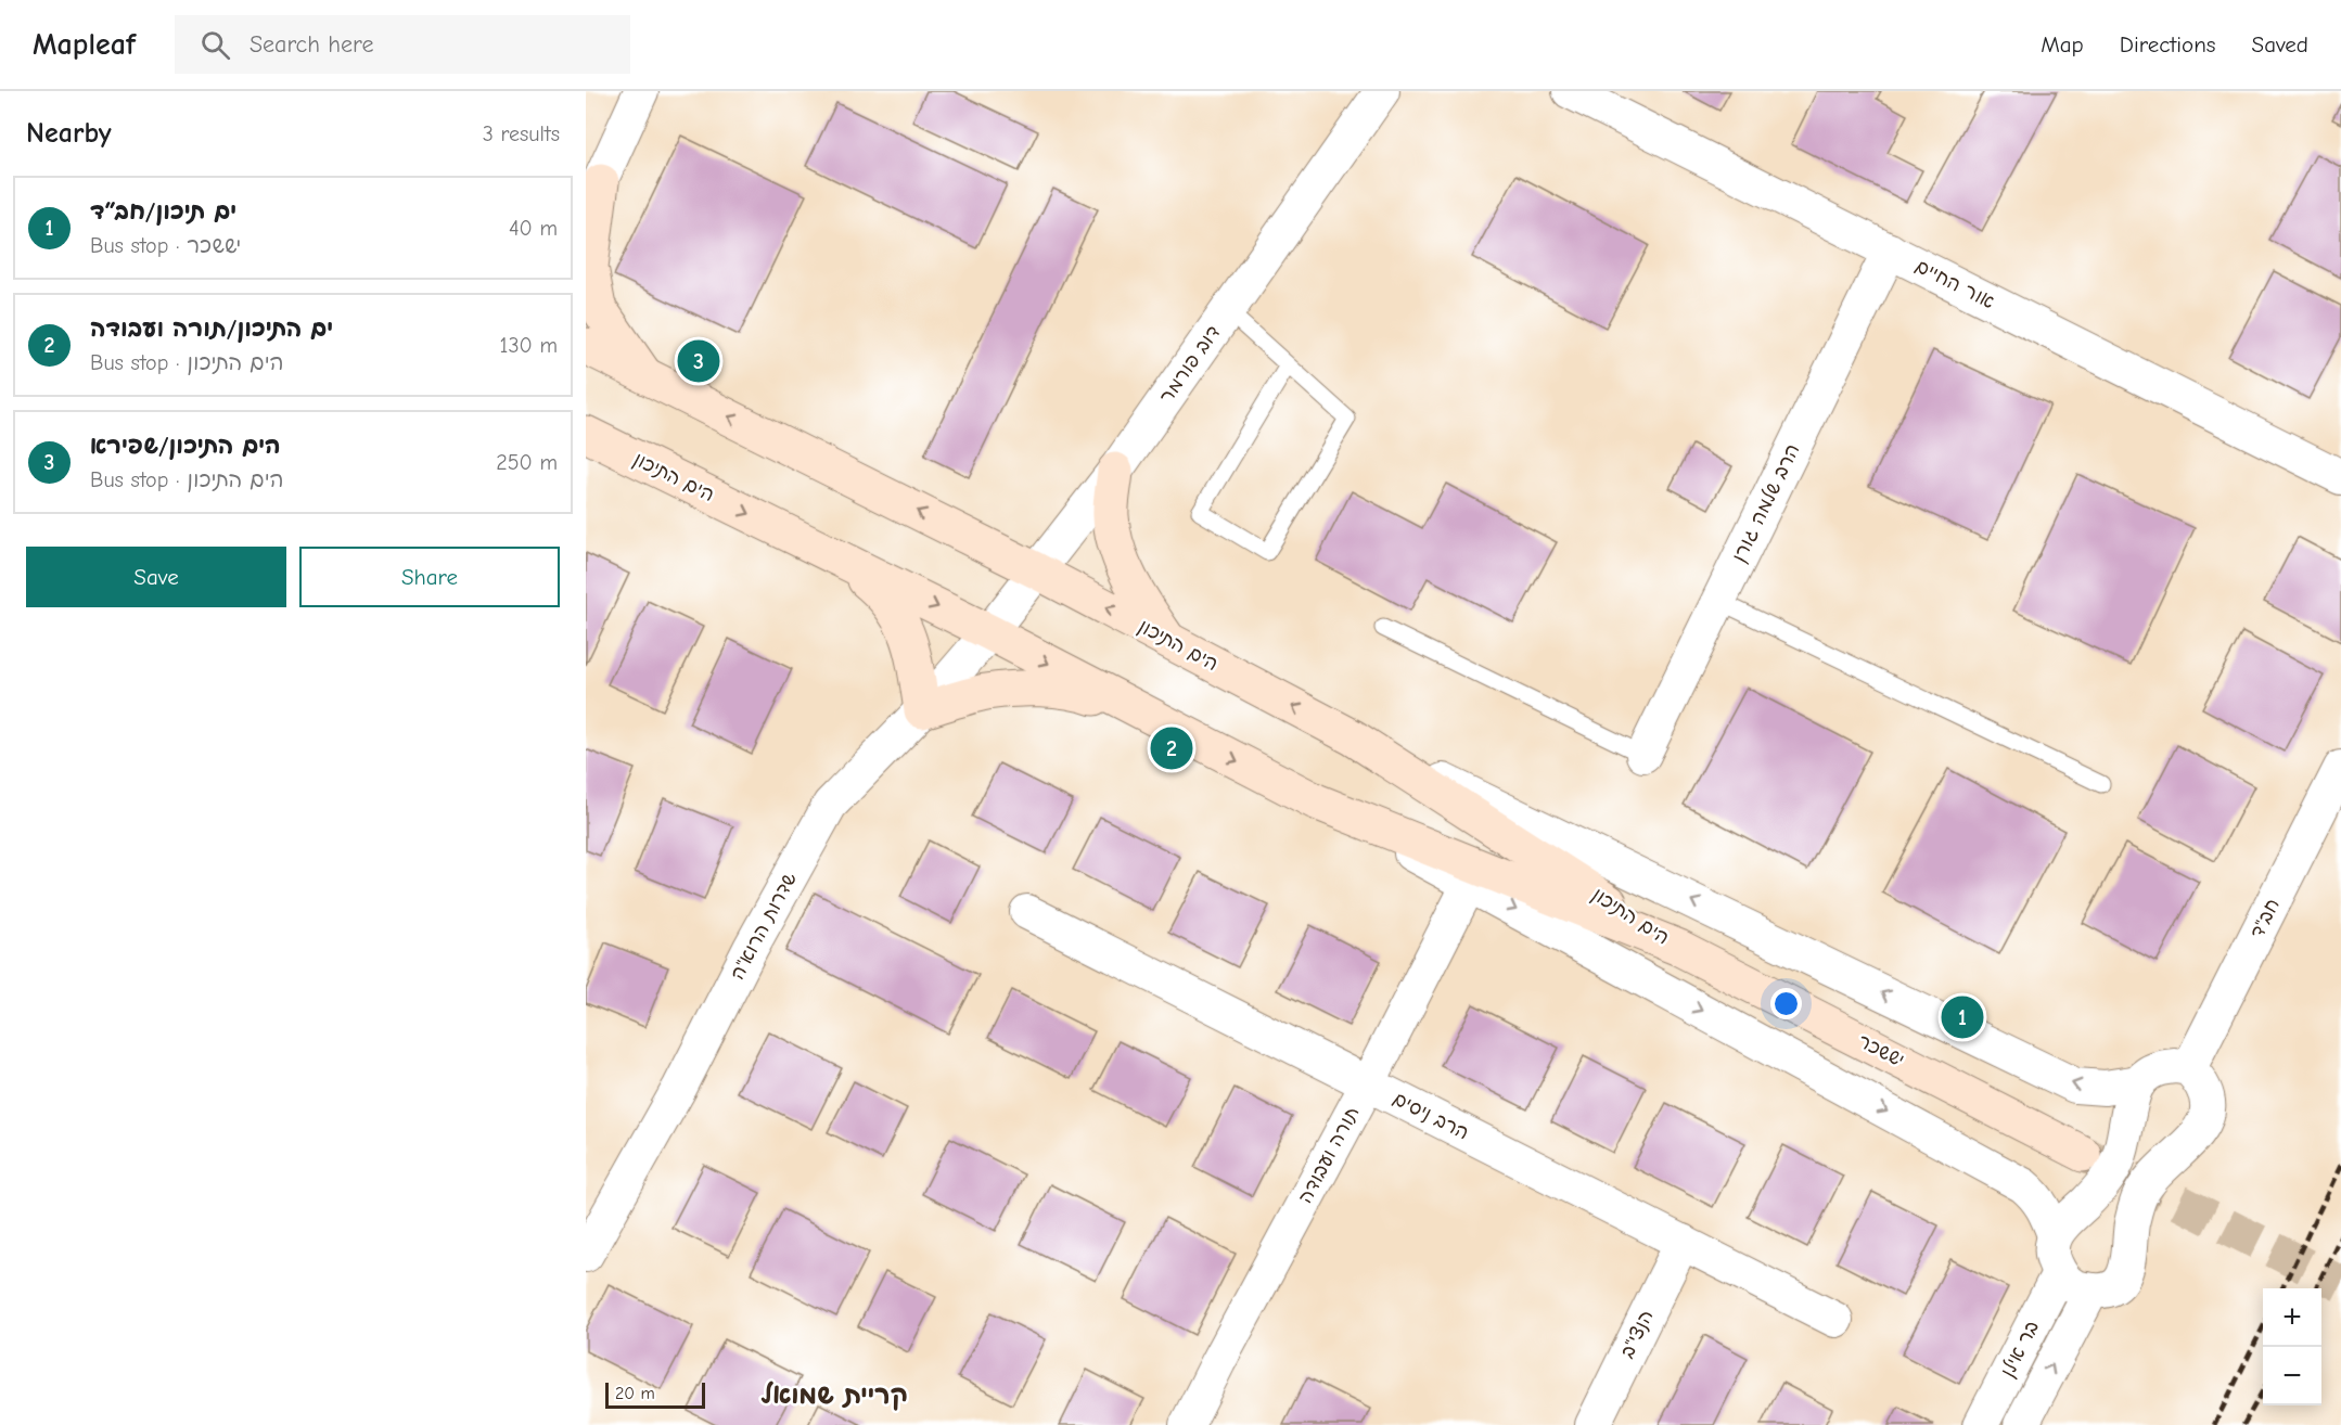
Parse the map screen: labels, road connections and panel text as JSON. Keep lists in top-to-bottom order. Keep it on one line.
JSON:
{"streets":{"street":["אור החיים","דוב פורמר","הים התיכון","הרב שלמה גורן","חב\"ד","שדרות הרוא\"ה","יששכר","הרב ניסים","תורה ועבודה","הנצי\"ב","בר אילן"]},"crossings":[["אור החיים","הרב שלמה גורן"],["דוב פורמר","הים התיכון"],["דוב פורמר","שדרות הרוא\"ה"],["הים התיכון","שדרות הרוא\"ה"],["הים התיכון","יששכר"],["הרב ניסים","תורה ועבודה"],["הרב ניסים","הנצי\"ב"]],"districts":["קריית שמואל"],"scale_bar":"20 m","page":{"header":"Mapleaf","search":"Search here","nav":["Map","Directions","Saved"],"heading":["Nearby","3 results"],"list":[{"mark":"1","name":"ים תיכון/חב״ד","note":"Bus stop · יששכר","value":"40 m"},{"mark":"2","name":"ים התיכון/תורה ועבודה","note":"Bus stop · הים התיכון","value":"130 m"},{"mark":"3","name":"הים התיכון/שפירא","note":"Bus stop · הים התיכון","value":"250 m"}],"pins":["3","2","1"],"buttons":["Save","Share"],"map_buttons":["+","−"],"scale":"20 m"}}
